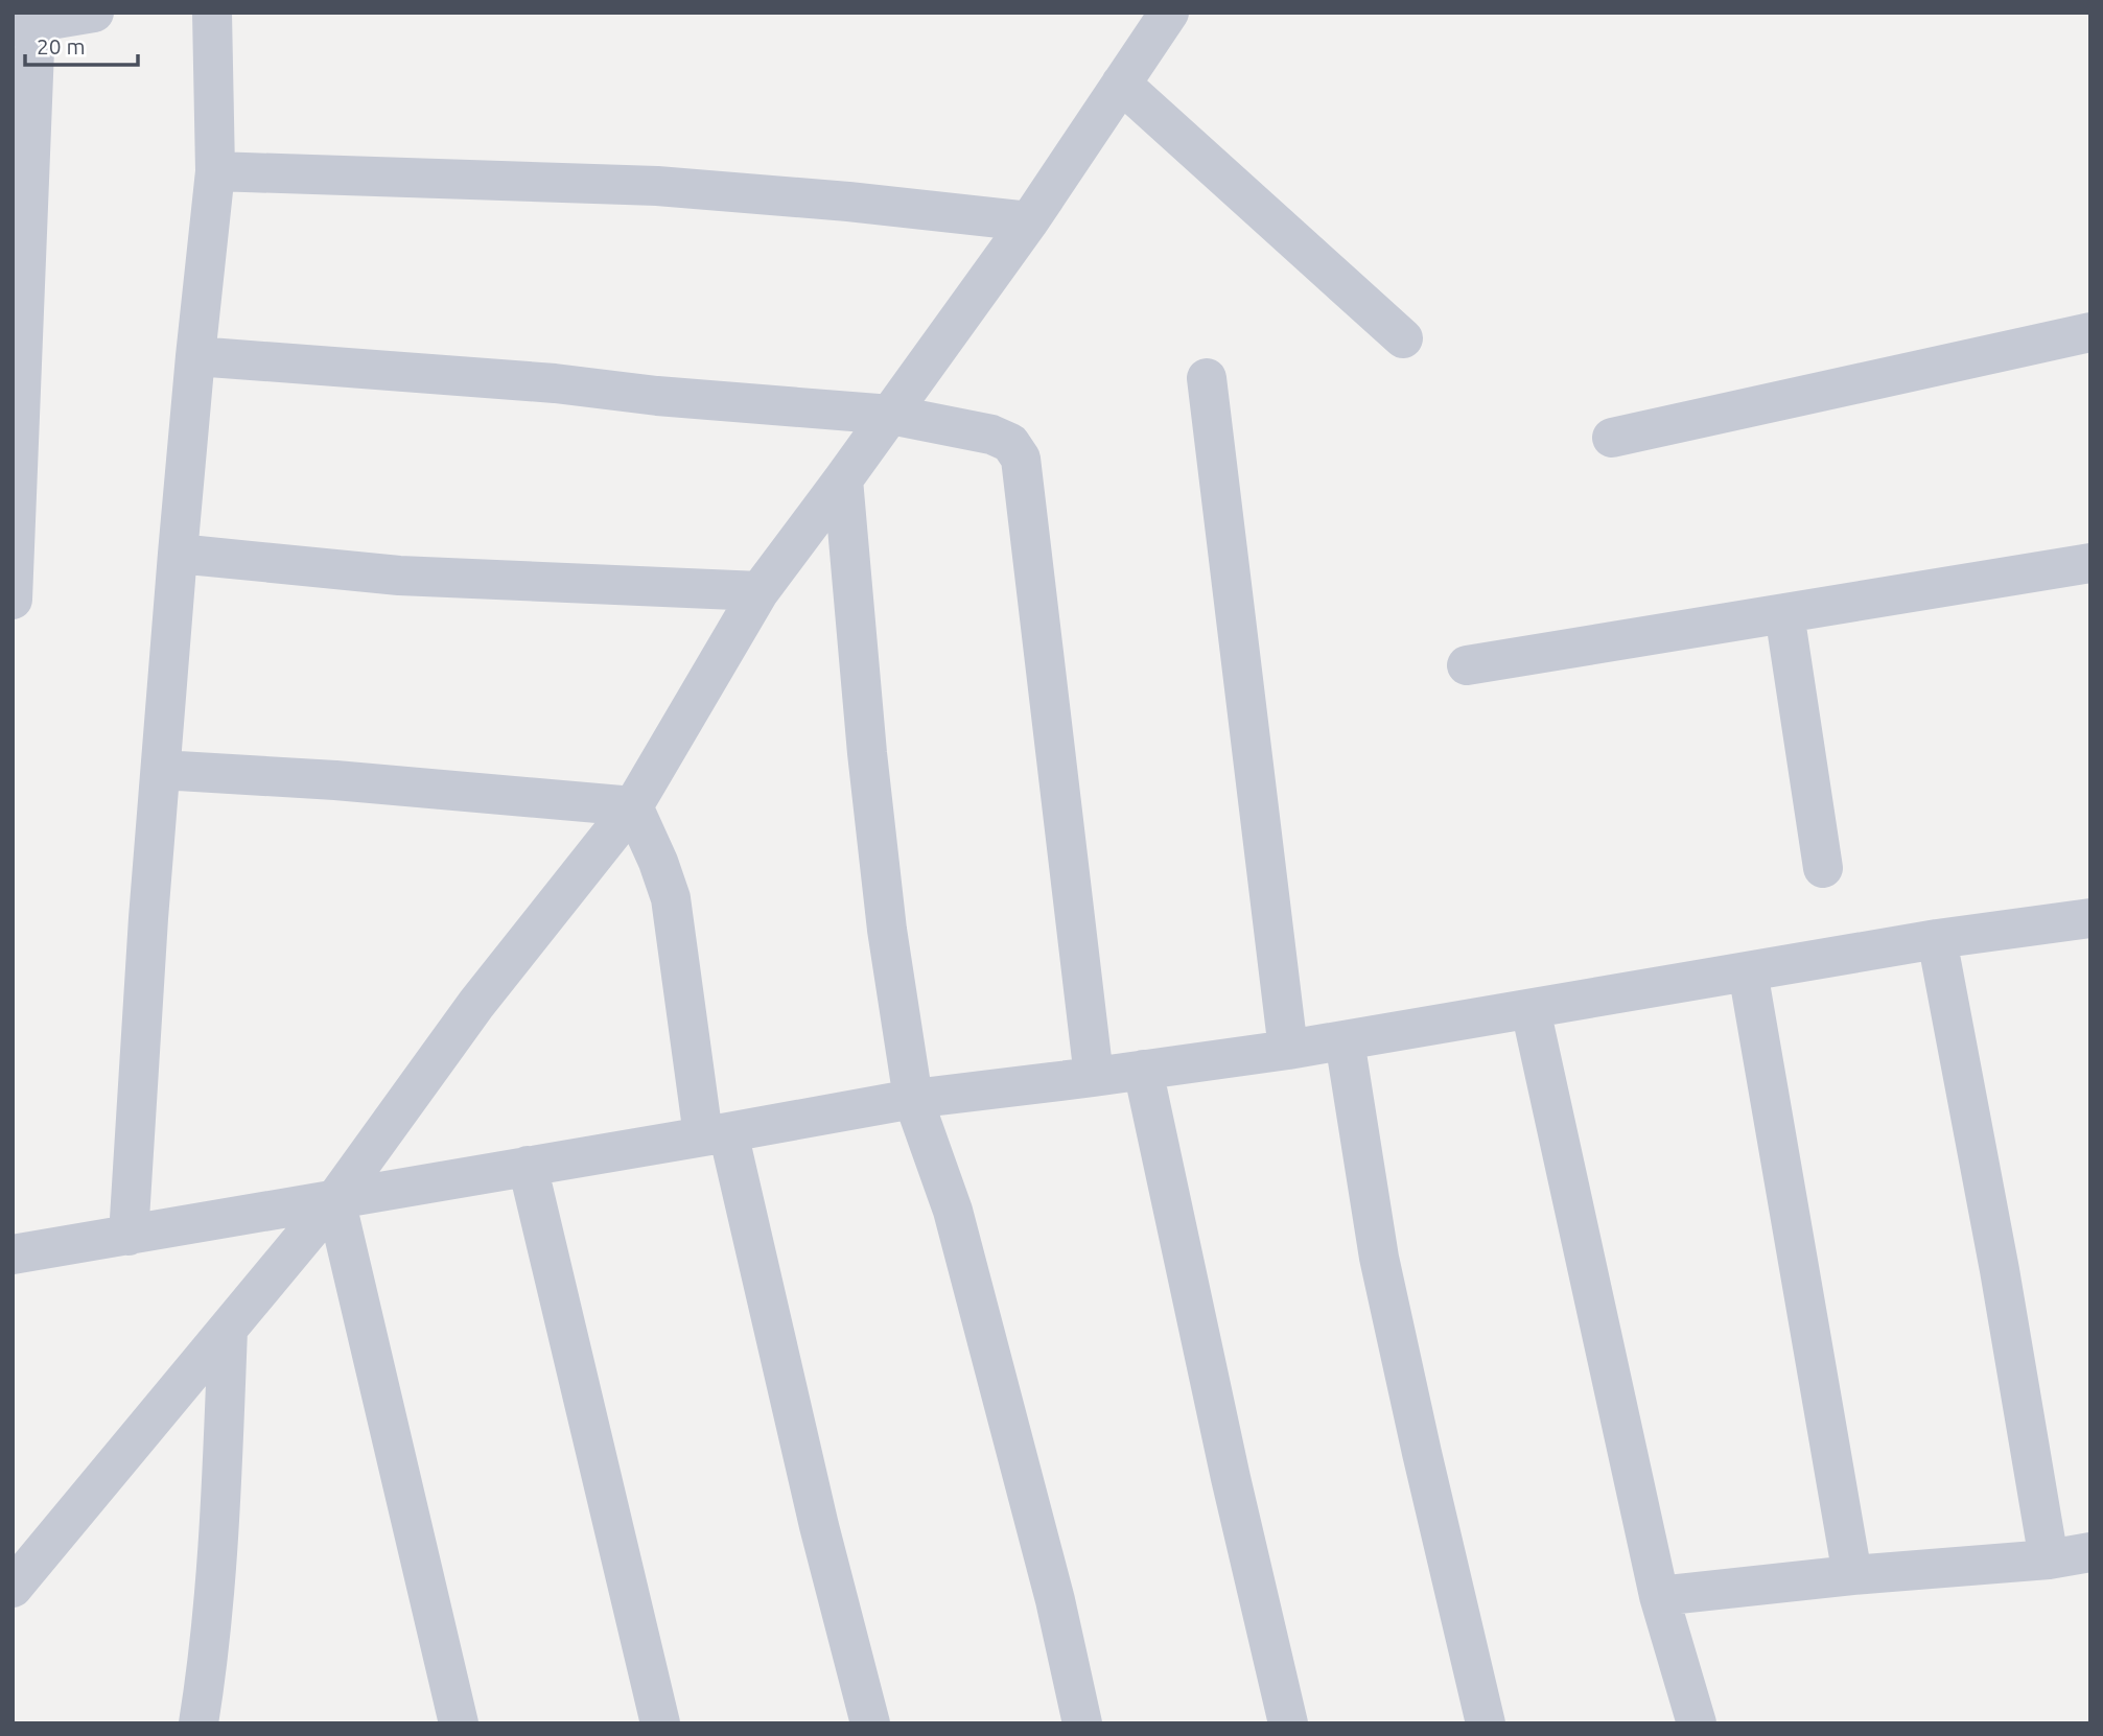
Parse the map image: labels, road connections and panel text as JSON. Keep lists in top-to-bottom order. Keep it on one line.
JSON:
{"scale_bar":"20 m"}
